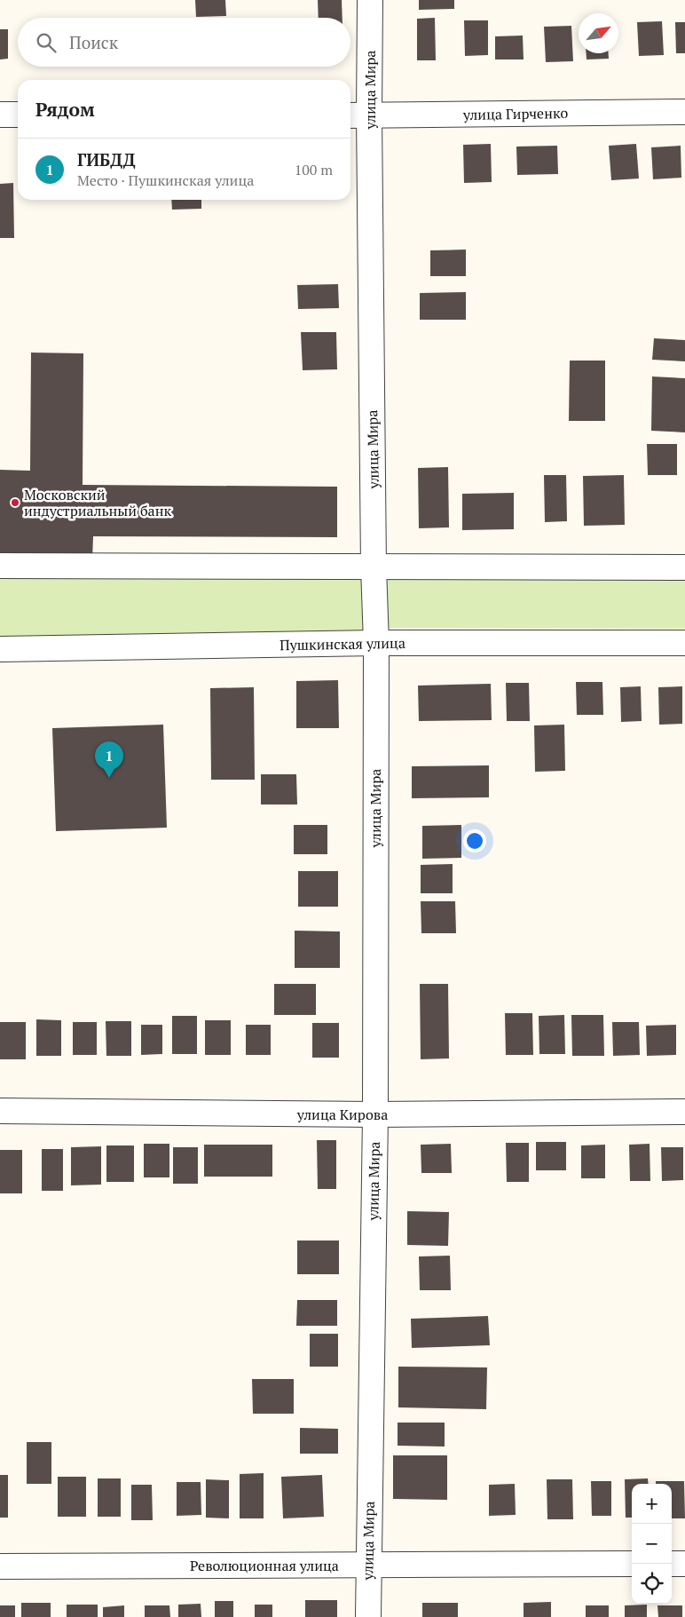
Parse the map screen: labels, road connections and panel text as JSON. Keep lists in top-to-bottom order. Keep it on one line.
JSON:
{"streets":{"street":["улица Мира","улица Гирченко","Пушкинская улица","улица Кирова","Революционная улица"]},"crossings":[["улица Мира","улица Гирченко"],["улица Мира","Пушкинская улица"],["улица Мира","улица Кирова"],["улица Мира","Революционная улица"]],"places":["Московский индустриальный банк"],"north":"top right","page":{"search":"Поиск","heading":"Рядом","list":[{"mark":"1","name":"ГИБДД","note":"Место · Пушкинская улица","value":"100 m"}],"pins":"1","map_buttons":["+","−"]}}
